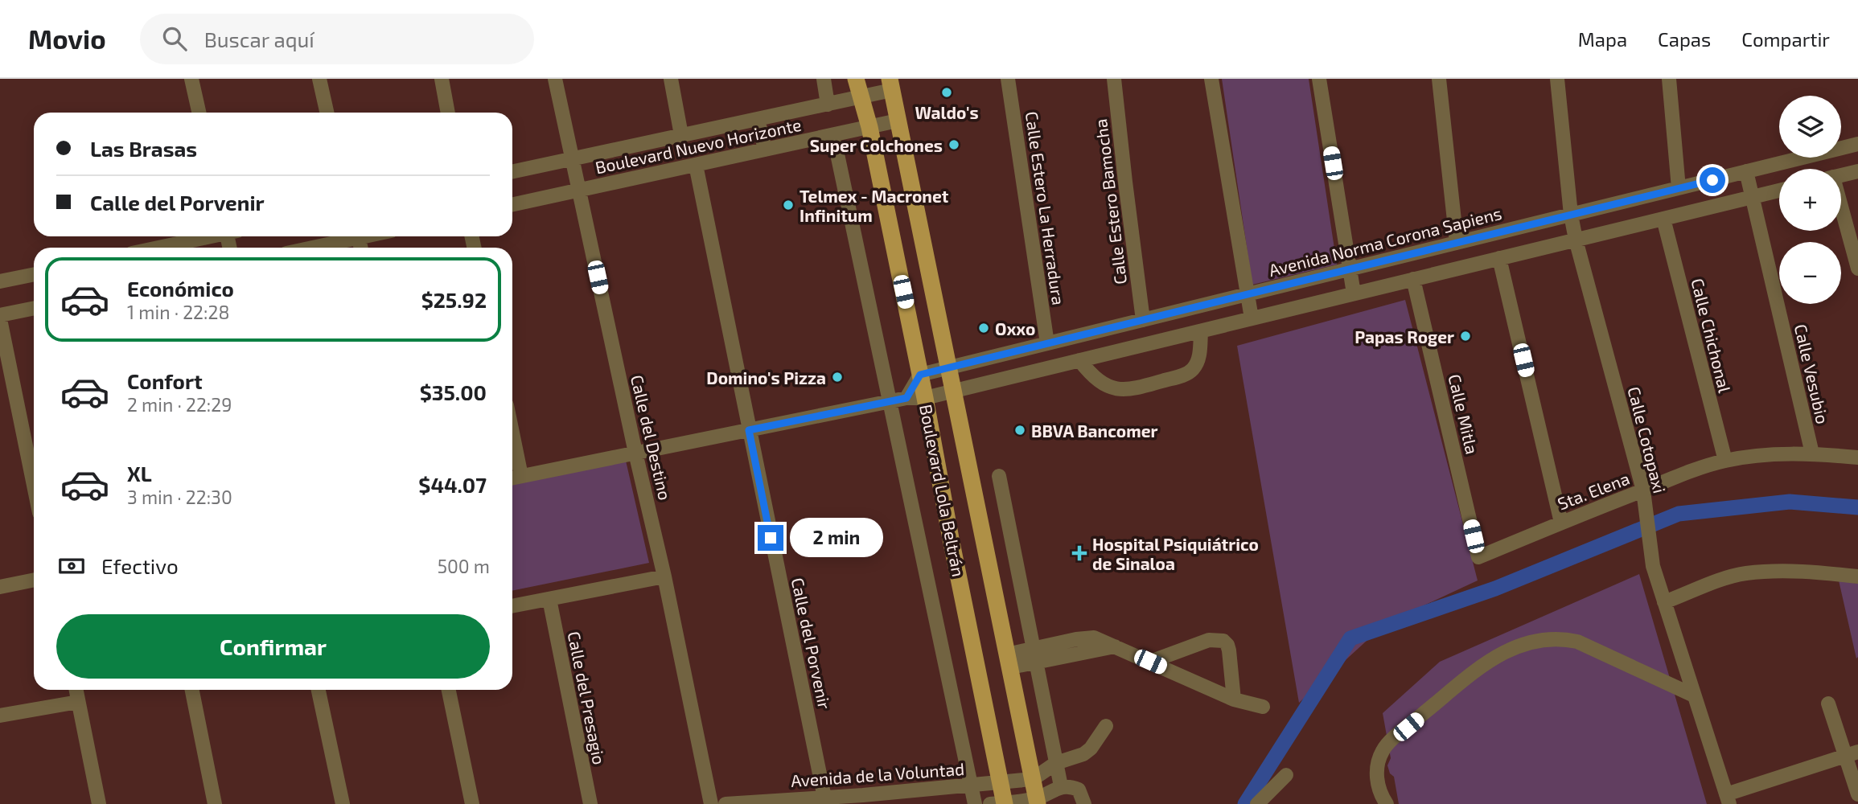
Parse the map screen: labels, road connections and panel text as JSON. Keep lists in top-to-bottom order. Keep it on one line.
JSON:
{"streets":{"main road":["Boulevard Lola Beltrán"],"street":["Boulevard Nuevo Horizonte","Calle Estero Bamocha","Calle Estero La Herradura","Avenida Norma Corona Sapiens","Calle Chichonal","Calle Vesubio","Calle Mitla","Calle del Destino","Calle Cotopaxi","Sta. Elena","Calle del Porvenir","Calle del Presagio","Avenida de la Voluntad"]},"crossings":[["Boulevard Nuevo Horizonte","Calle del Destino"],["Boulevard Nuevo Horizonte","Boulevard Lola Beltrán"],["Boulevard Nuevo Horizonte","Calle del Porvenir"],["Calle Estero Bamocha","Avenida Norma Corona Sapiens"],["Calle Estero La Herradura","Avenida Norma Corona Sapiens"],["Avenida Norma Corona Sapiens","Calle Vesubio"],["Avenida Norma Corona Sapiens","Calle Cotopaxi"],["Avenida Norma Corona Sapiens","Boulevard Lola Beltrán"],["Calle Chichonal","Sta. Elena"],["Calle Vesubio","Sta. Elena"],["Calle Mitla","Sta. Elena"],["Calle Cotopaxi","Sta. Elena"],["Boulevard Lola Beltrán","Avenida de la Voluntad"],["Calle del Porvenir","Avenida de la Voluntad"]],"places":{"other":["Waldo's","Super Colchones","Telmex - Macronet Infinitum","Oxxo","Papas Roger","Domino's Pizza","BBVA Bancomer"],"health":["Hospital Psiquiátrico de Sinaloa"]},"page":{"header":"Movio","search":"Buscar aquí","nav":["Mapa","Capas","Compartir"],"map_buttons":["+","−"],"banner":["Las Brasas","Calle del Porvenir"],"list":[{"name":"Económico","note":"1 min · 22:28","value":"$25.92"},{"name":"Confort","note":"2 min · 22:29","value":"$35.00"},{"name":"XL","note":"3 min · 22:30","value":"$44.07"}],"bubble":"2 min","pay":["Efectivo","500 m"],"buttons":"Confirmar"}}
